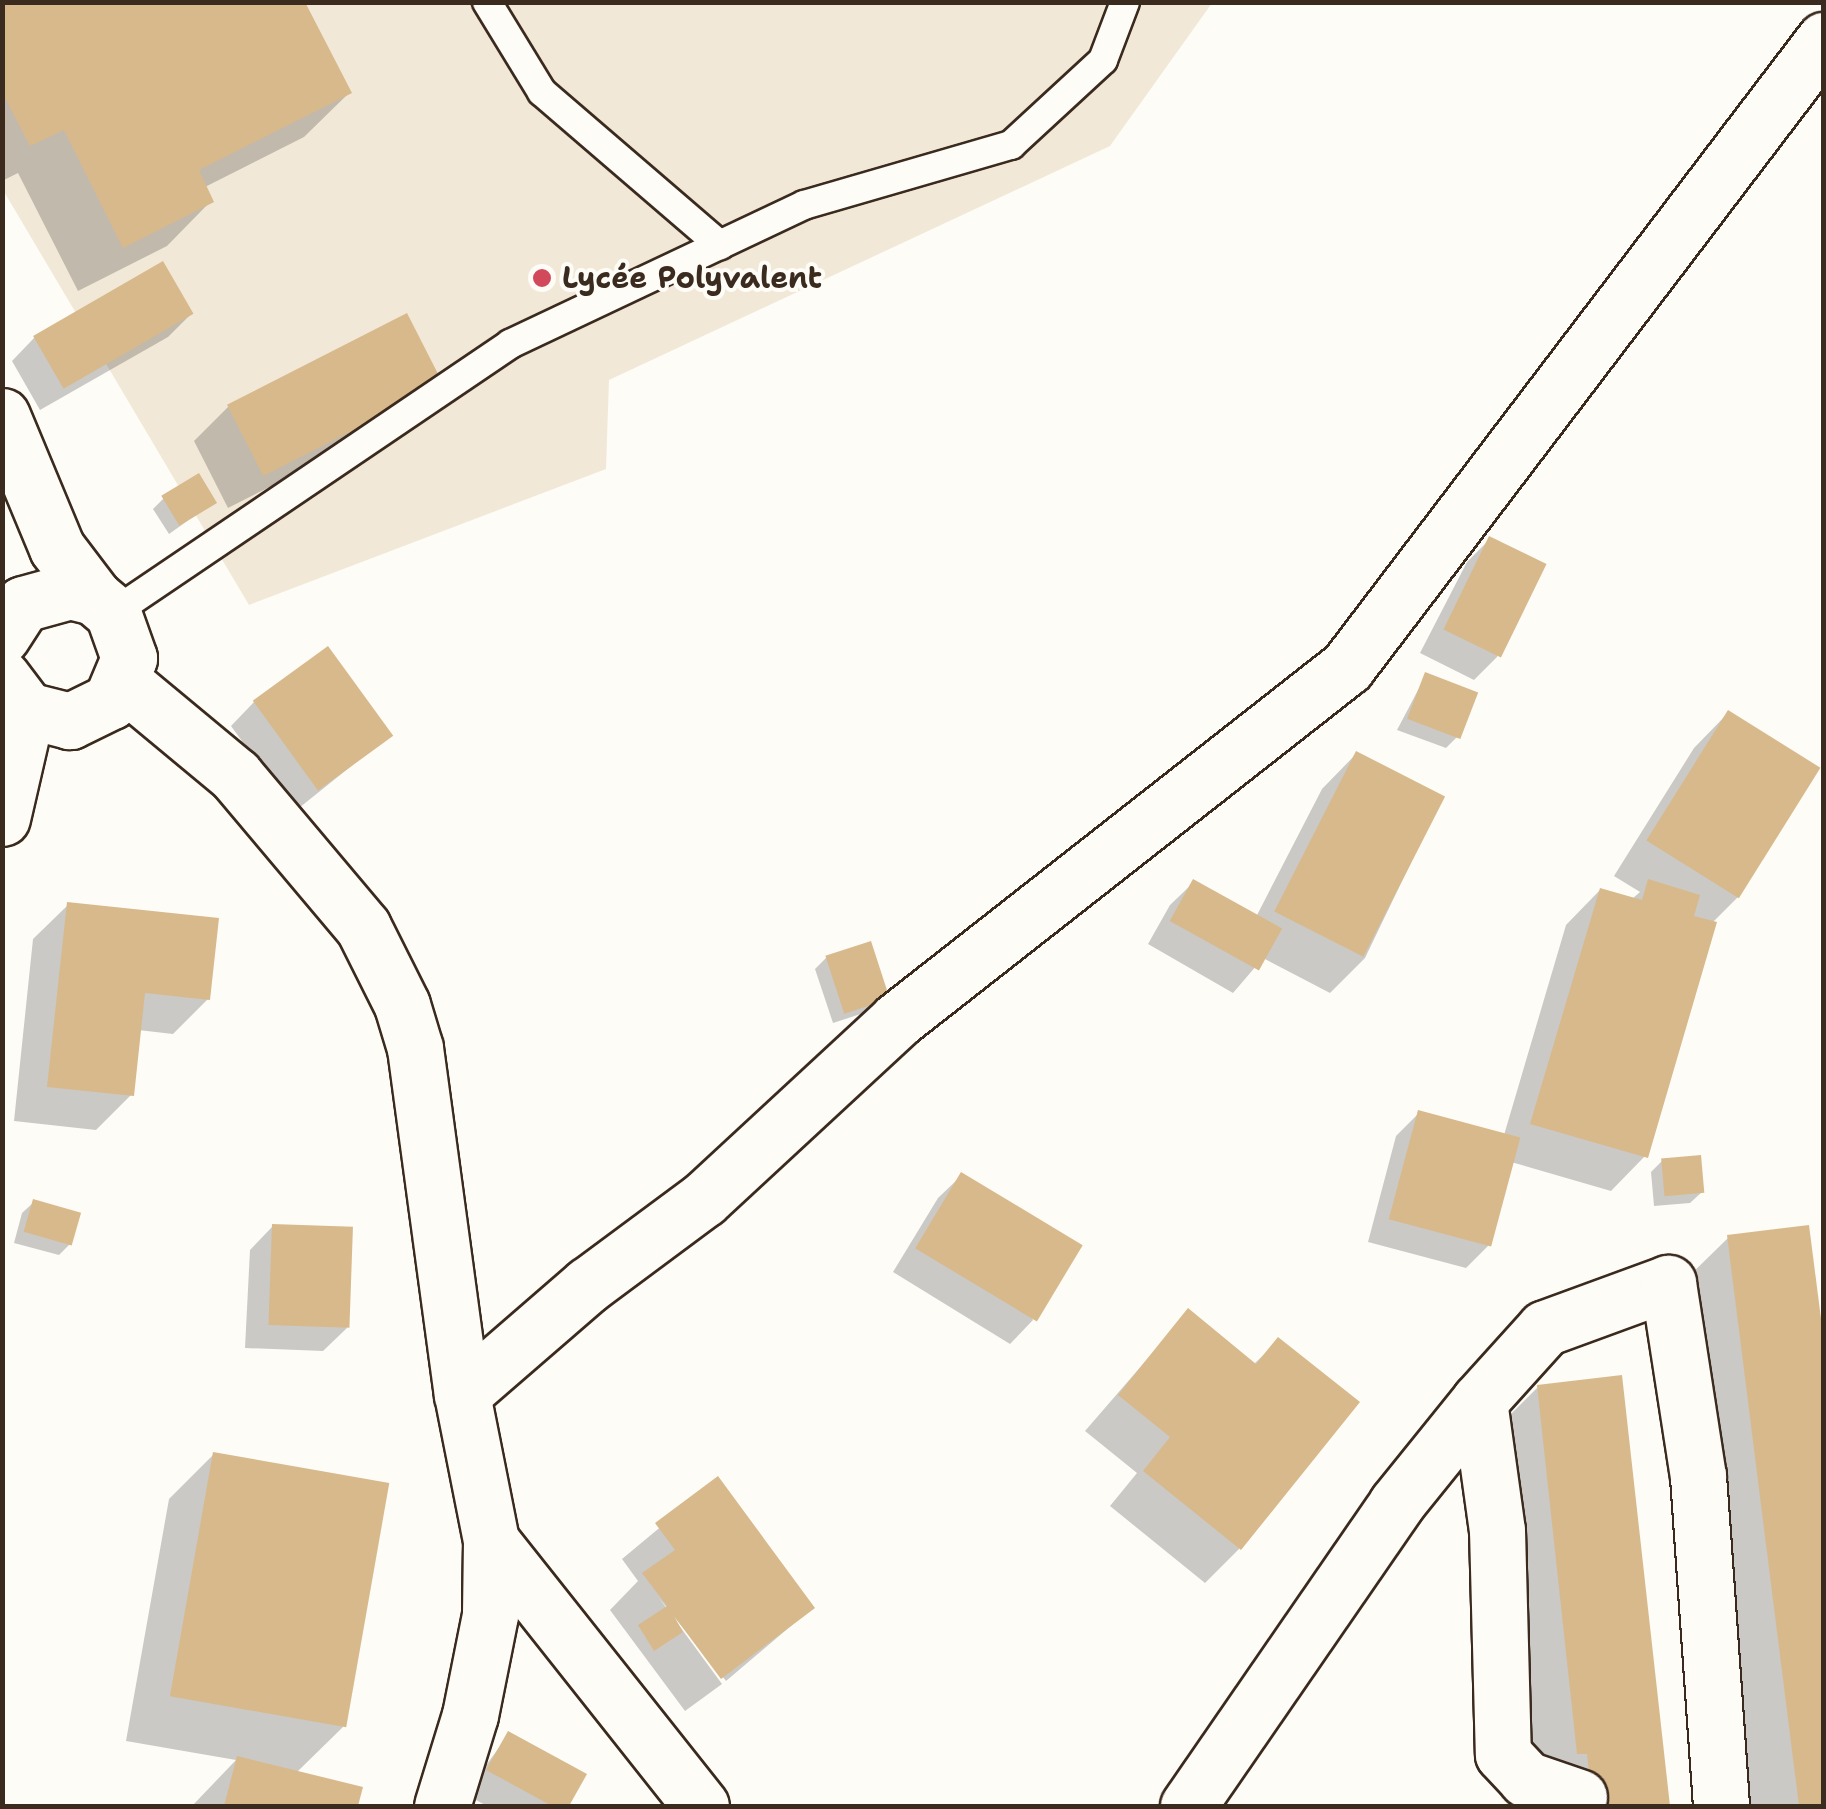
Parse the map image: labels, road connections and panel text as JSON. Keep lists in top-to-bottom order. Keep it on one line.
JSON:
{"places":["Lycée Polyvalent"]}
